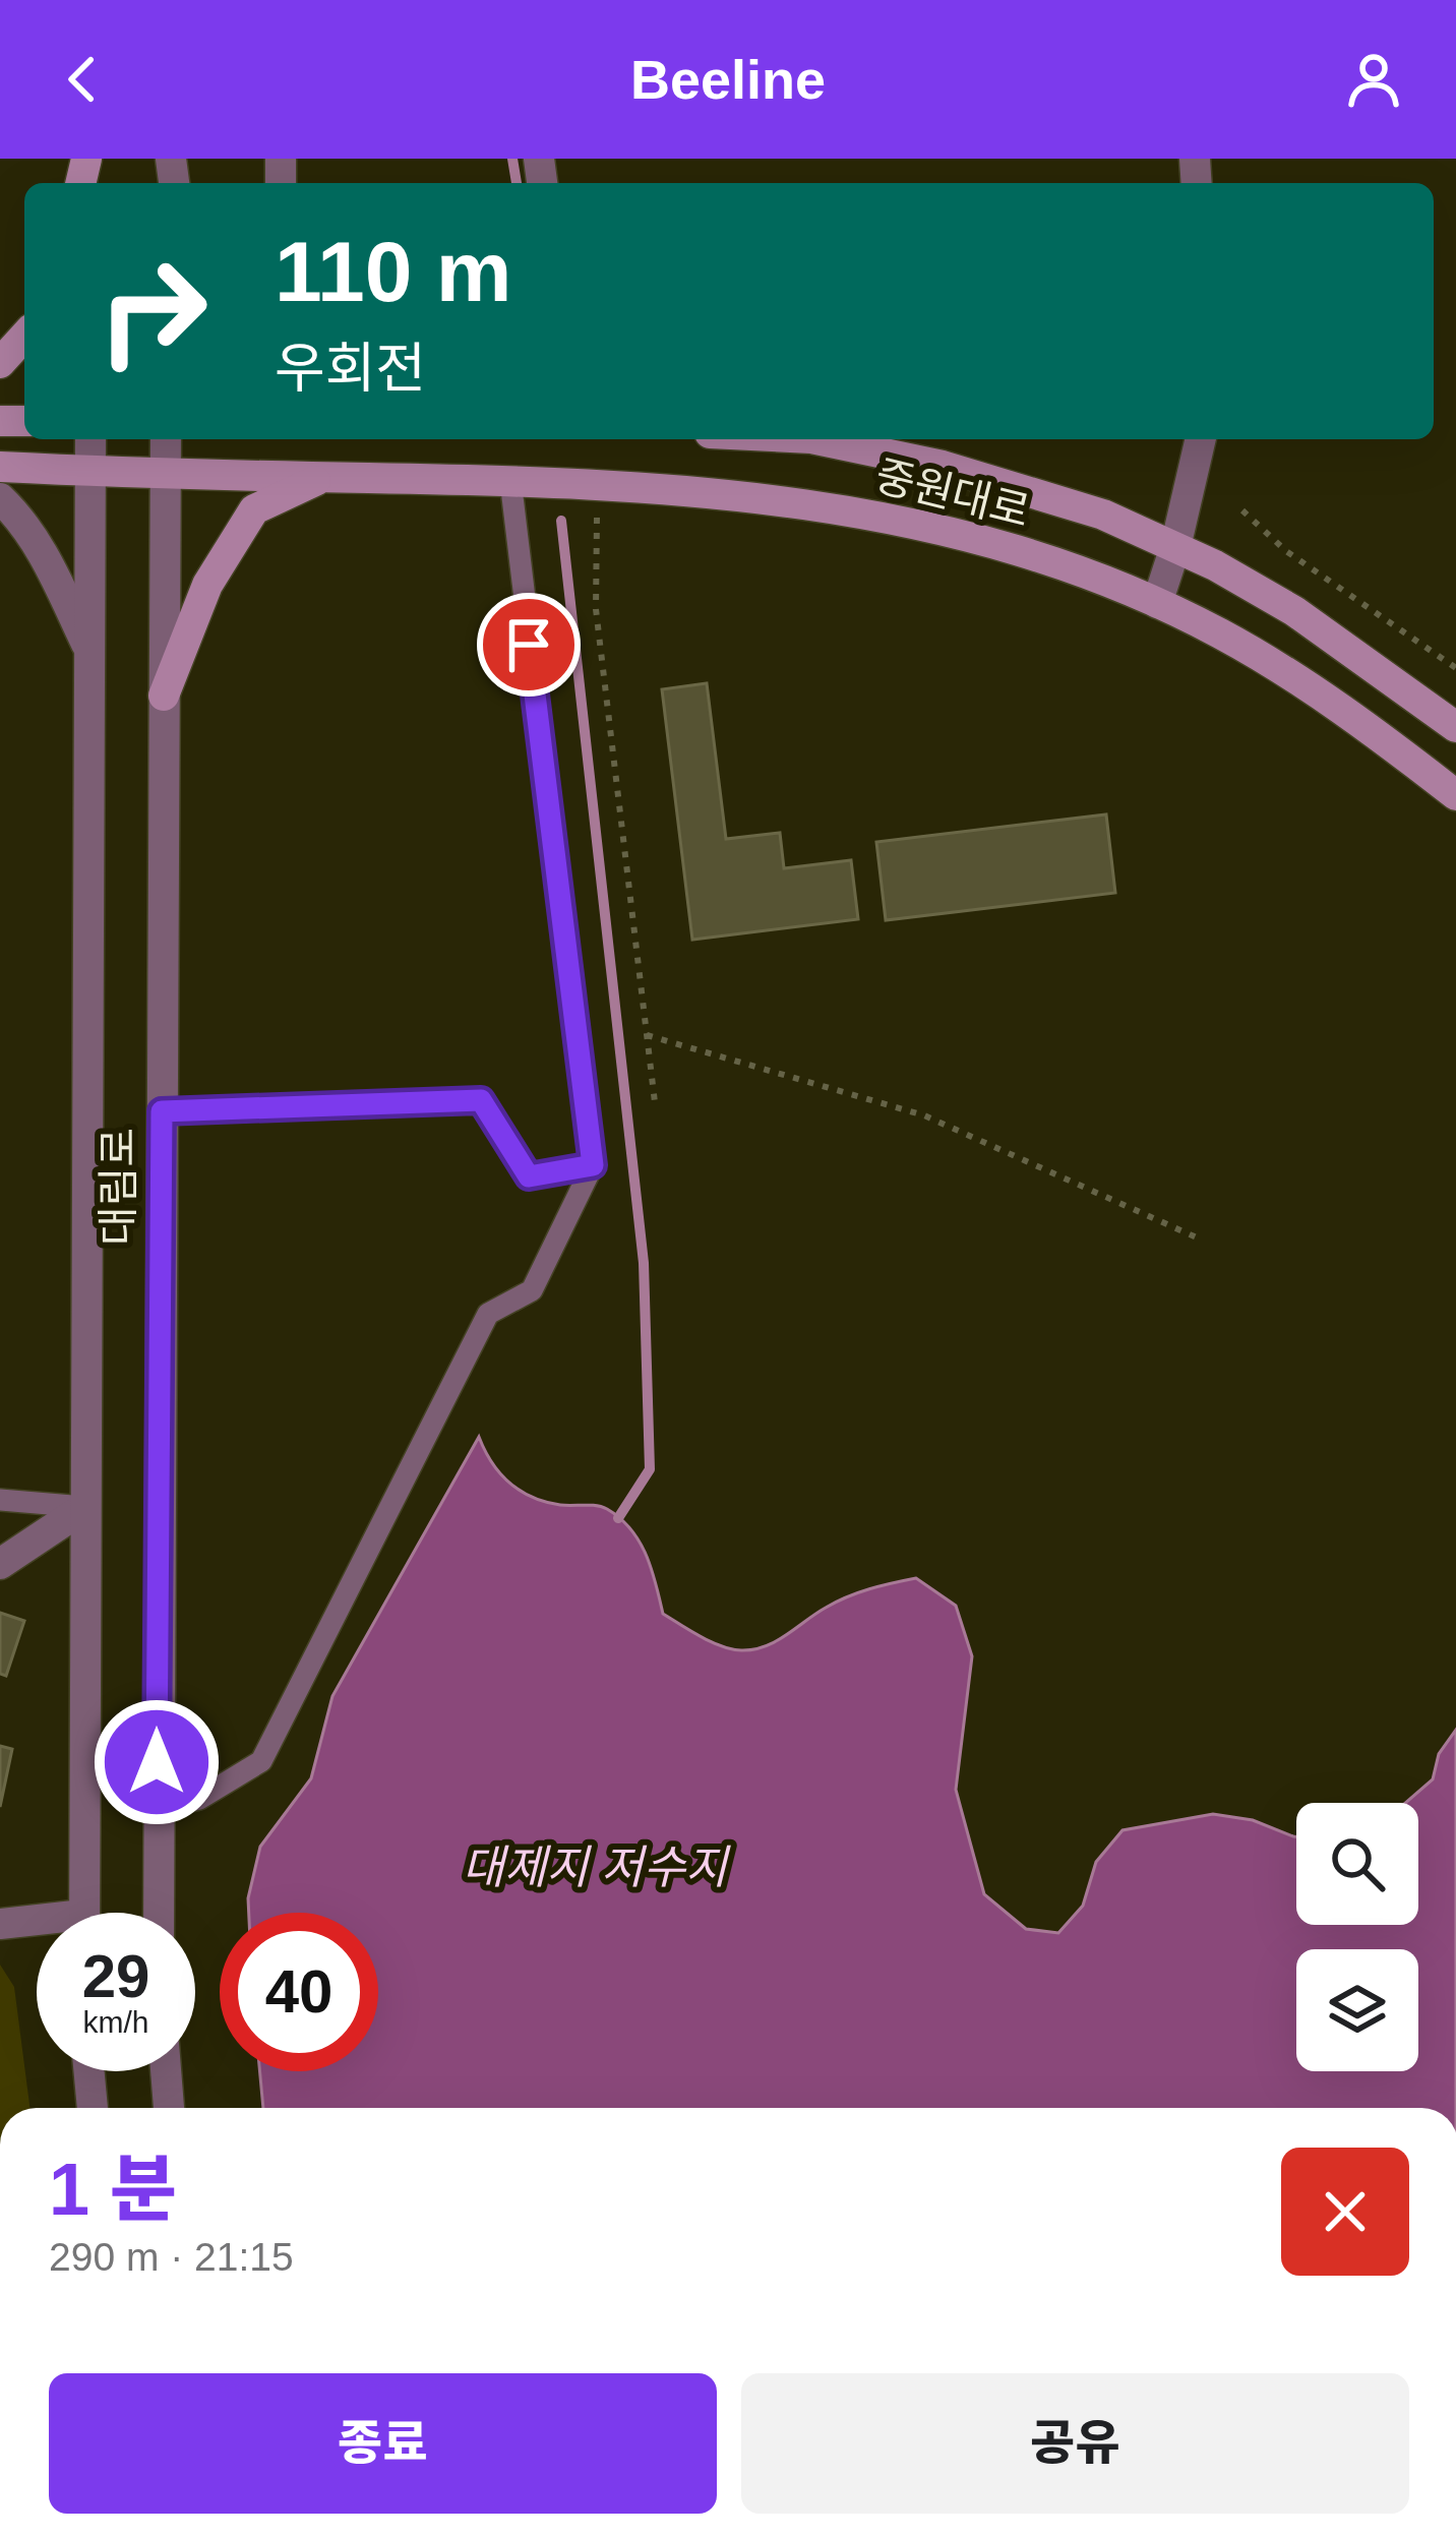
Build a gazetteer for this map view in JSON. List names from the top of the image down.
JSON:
{
  "streets": {
    "main road": ["중원대로"],
    "street": ["대림로"]
  },
  "crossings": [
    ["중원대로", "대림로"]
  ],
  "water": ["대제지 저수지"],
  "page": {
    "header": "Beeline",
    "turn": ["110 m", "우회전"],
    "speed": "29 km/h",
    "limit": "40",
    "heading": ["1 분", "290 m · 21:15"],
    "buttons": ["종료", "공유"]
  }
}
